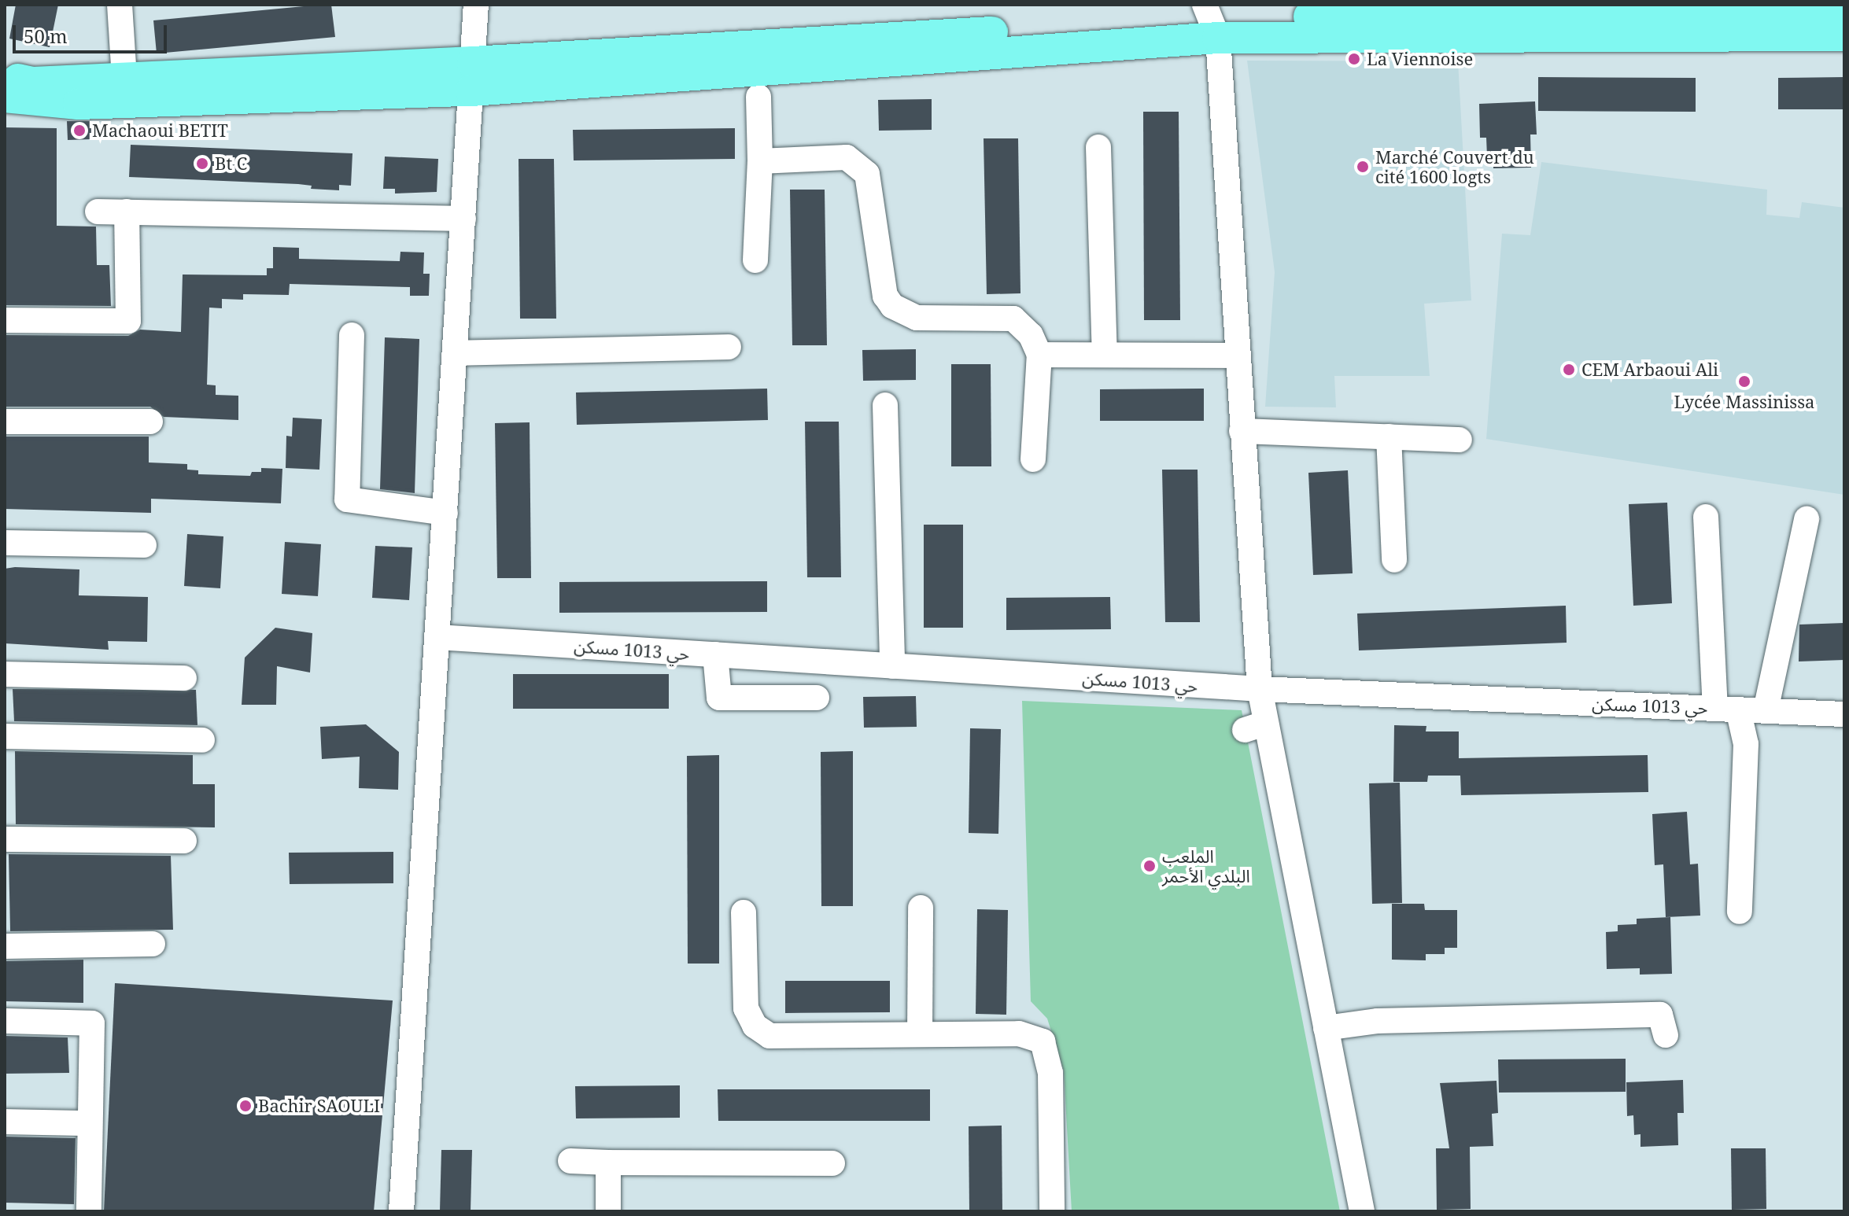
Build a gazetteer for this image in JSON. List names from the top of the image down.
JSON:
{
  "streets": {
    "street": ["حي 1013 مسكن"]
  },
  "places": [
    "La Viennoise",
    "Machaoui BETIT",
    "Bt C",
    "Marché Couvert du cité 1600 logts",
    "CEM Arbaoui Ali",
    "Lycée Massinissa",
    "الملعب البلدي الأحمر",
    "Bachir SAOULI"
  ],
  "scale_bar": "50 m"
}
